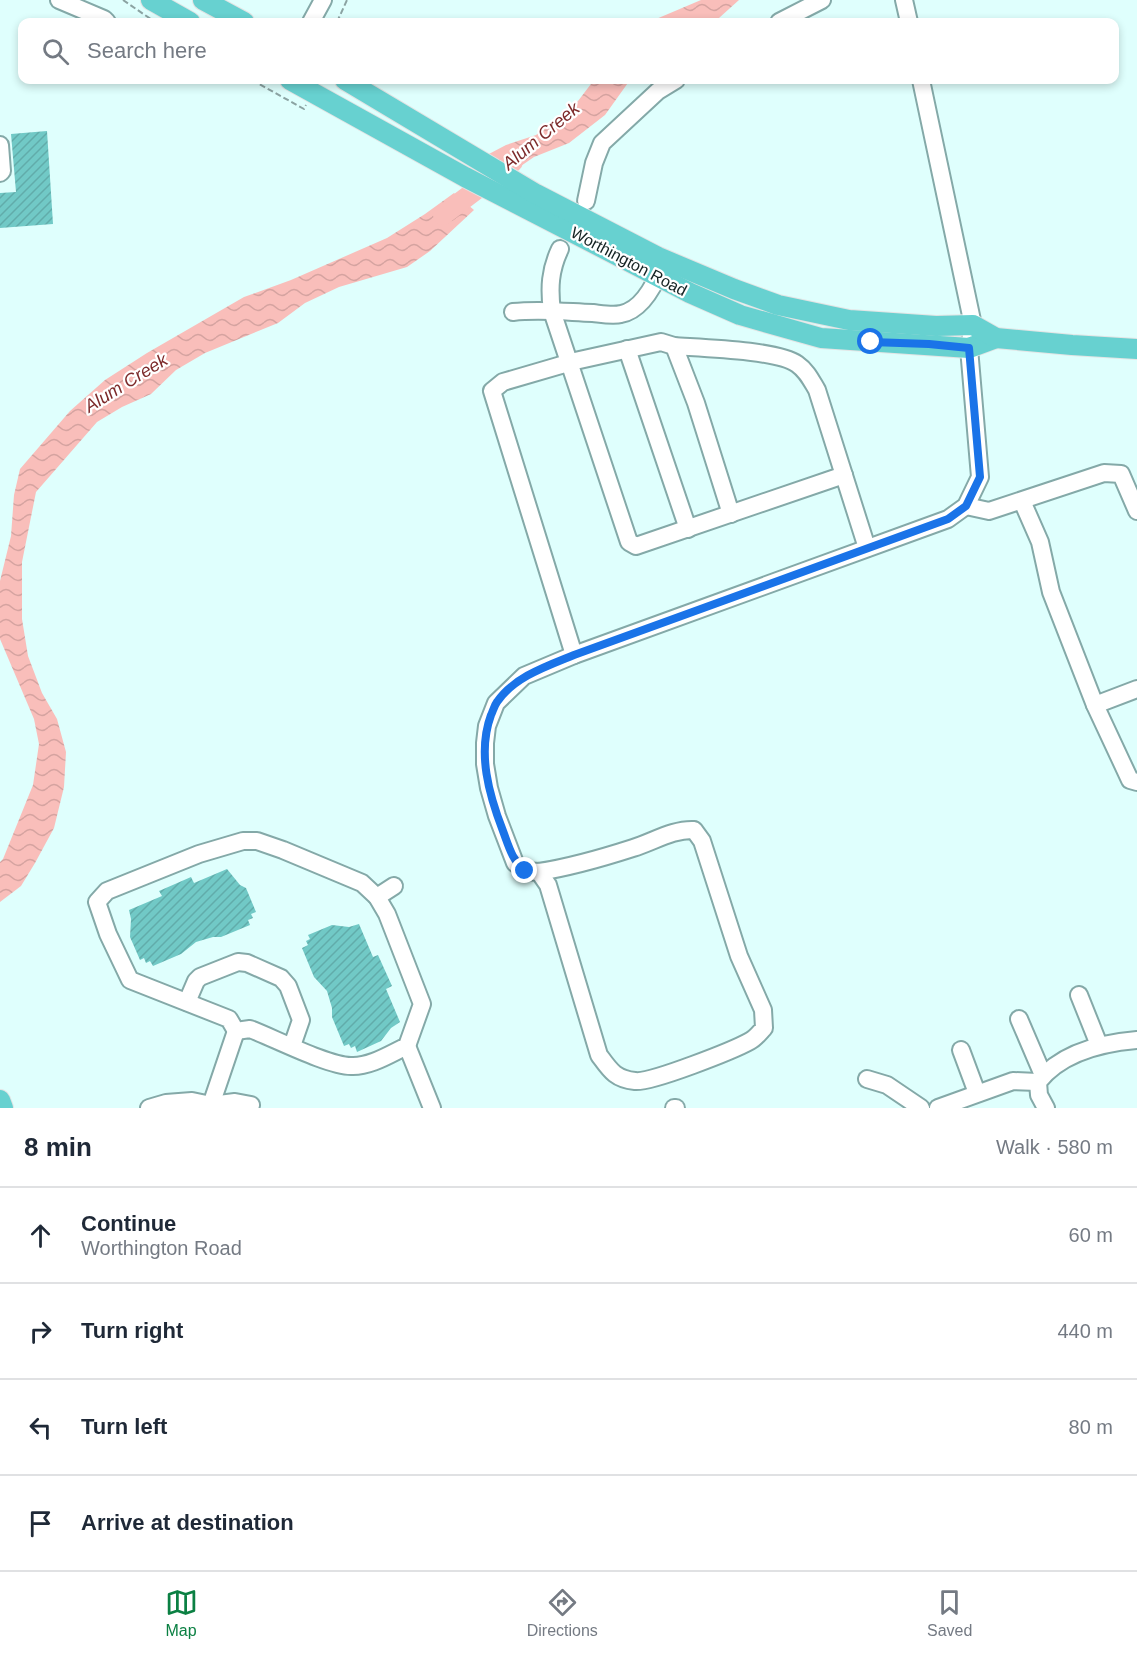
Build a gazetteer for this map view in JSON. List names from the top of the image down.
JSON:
{
  "streets": {
    "main road": ["Worthington Road"]
  },
  "water": ["Alum Creek"],
  "page": {
    "search": "Search here",
    "heading": ["8 min", "Walk · 580 m"],
    "list": [
      ["Continue", "Worthington Road", "60 m"],
      ["Turn right", "440 m"],
      ["Turn left", "80 m"],
      "Arrive at destination"
    ],
    "nav": ["Map", "Directions", "Saved"]
  }
}
